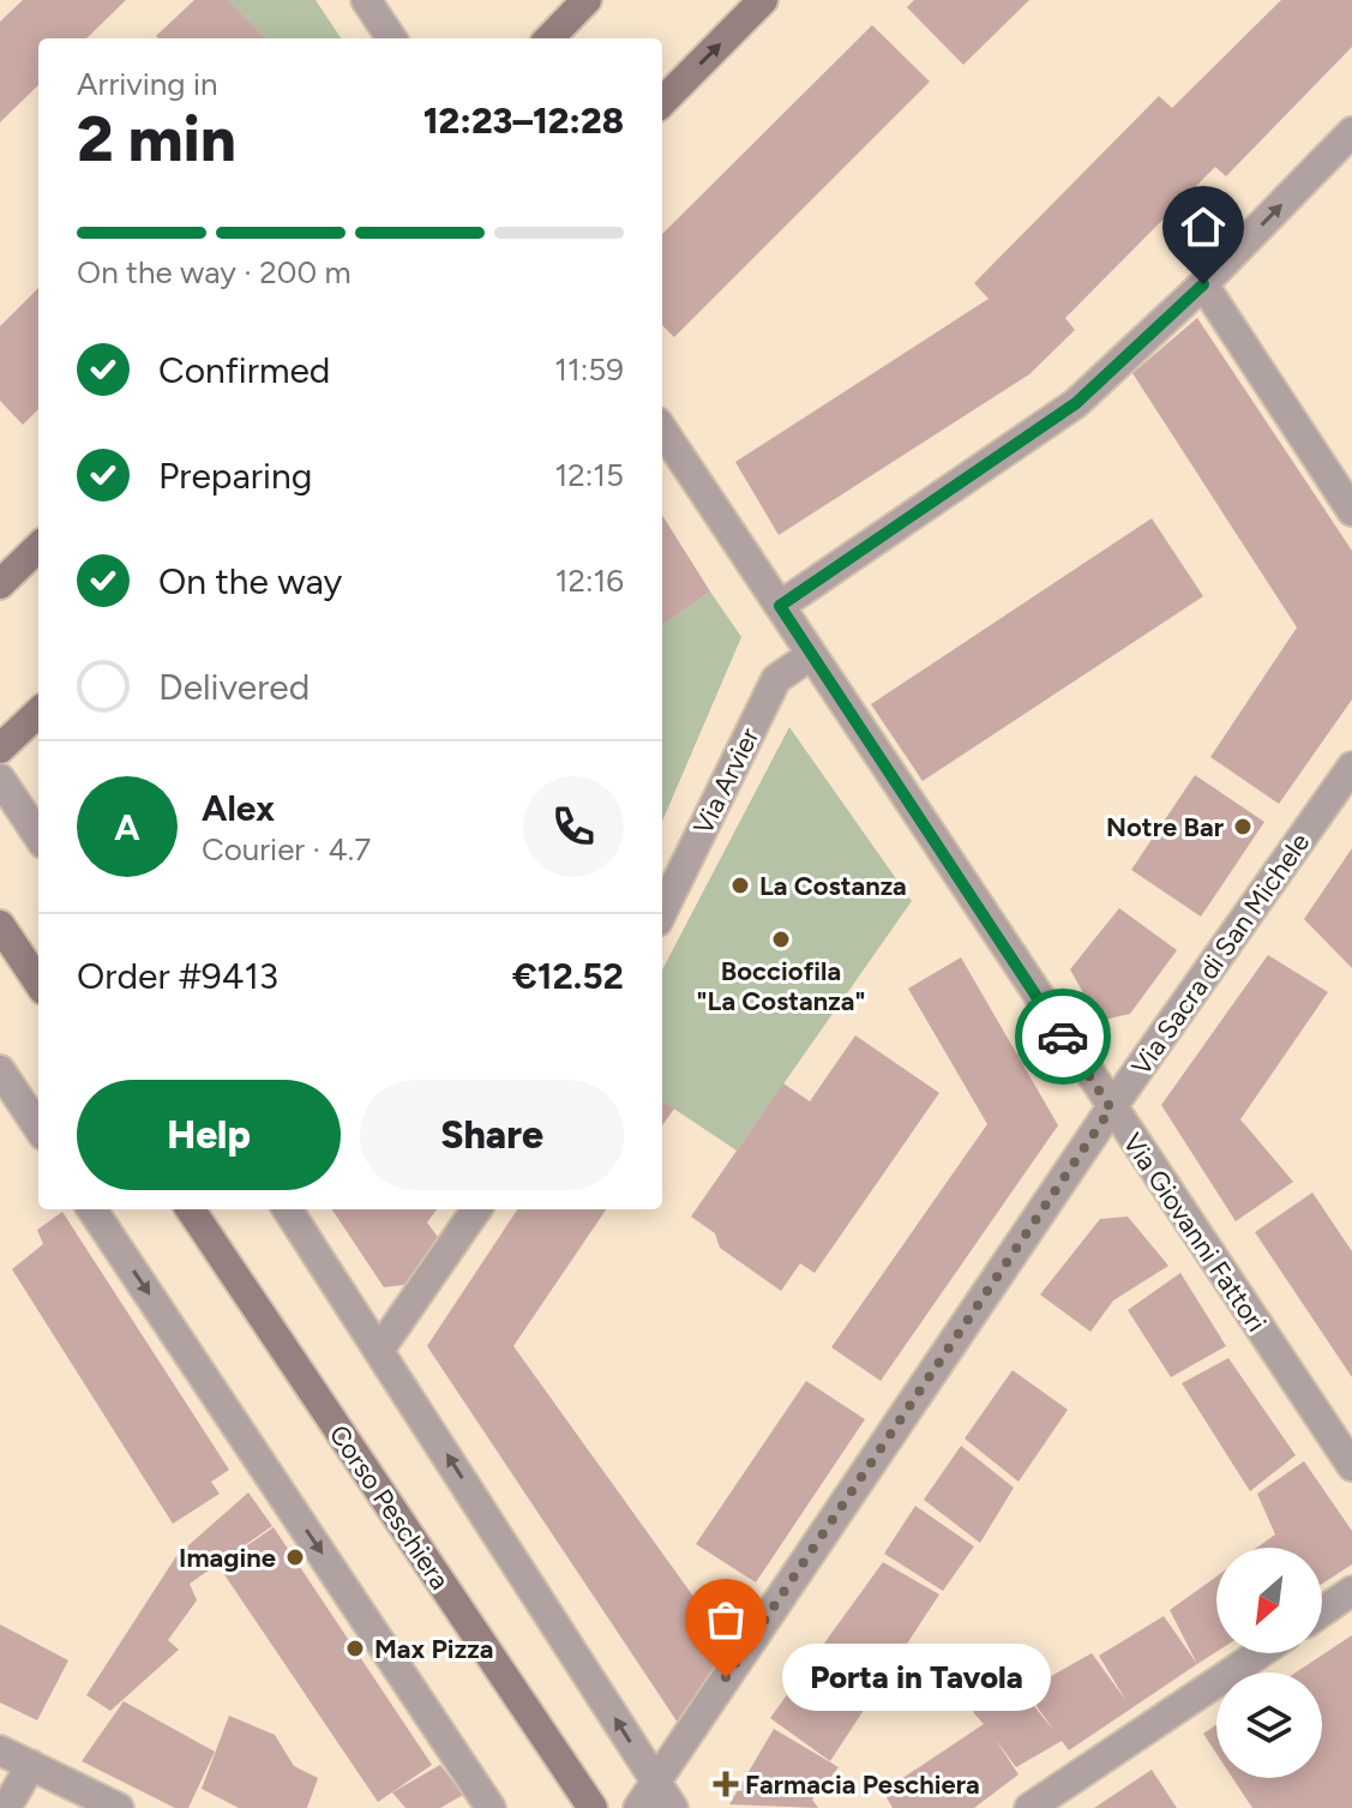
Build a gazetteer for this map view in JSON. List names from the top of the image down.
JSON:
{
  "streets": {
    "main road": ["Corso Peschiera"],
    "street": ["Via Arvier", "Via Sacra di San Michele", "Via Giovanni Fattori"]
  },
  "crossings": [
    ["Via Arvier", "Via Giovanni Fattori"],
    ["Via Sacra di San Michele", "Via Giovanni Fattori"]
  ],
  "places": {
    "other": [
      "Notre Bar",
      "La Costanza",
      "Bocciofila \"La Costanza\"",
      "Imagine",
      "Max Pizza",
      "Porta in Tavola"
    ],
    "health": ["Farmacia Peschiera"]
  },
  "north": "bottom left",
  "page": {
    "heading": ["2 min", "Arriving in", "12:23–12:28"],
    "panel": [
      "Alex",
      "Courier · 4.7",
      "Order #9413",
      "€12.52"
    ],
    "bar": "On the way · 200 m",
    "list": [
      ["Confirmed", "11:59"],
      ["Preparing", "12:15"],
      ["On the way", "12:16"],
      "Delivered"
    ],
    "round": "A",
    "buttons": ["Help", "Share"],
    "bubble": "Porta in Tavola"
  }
}
